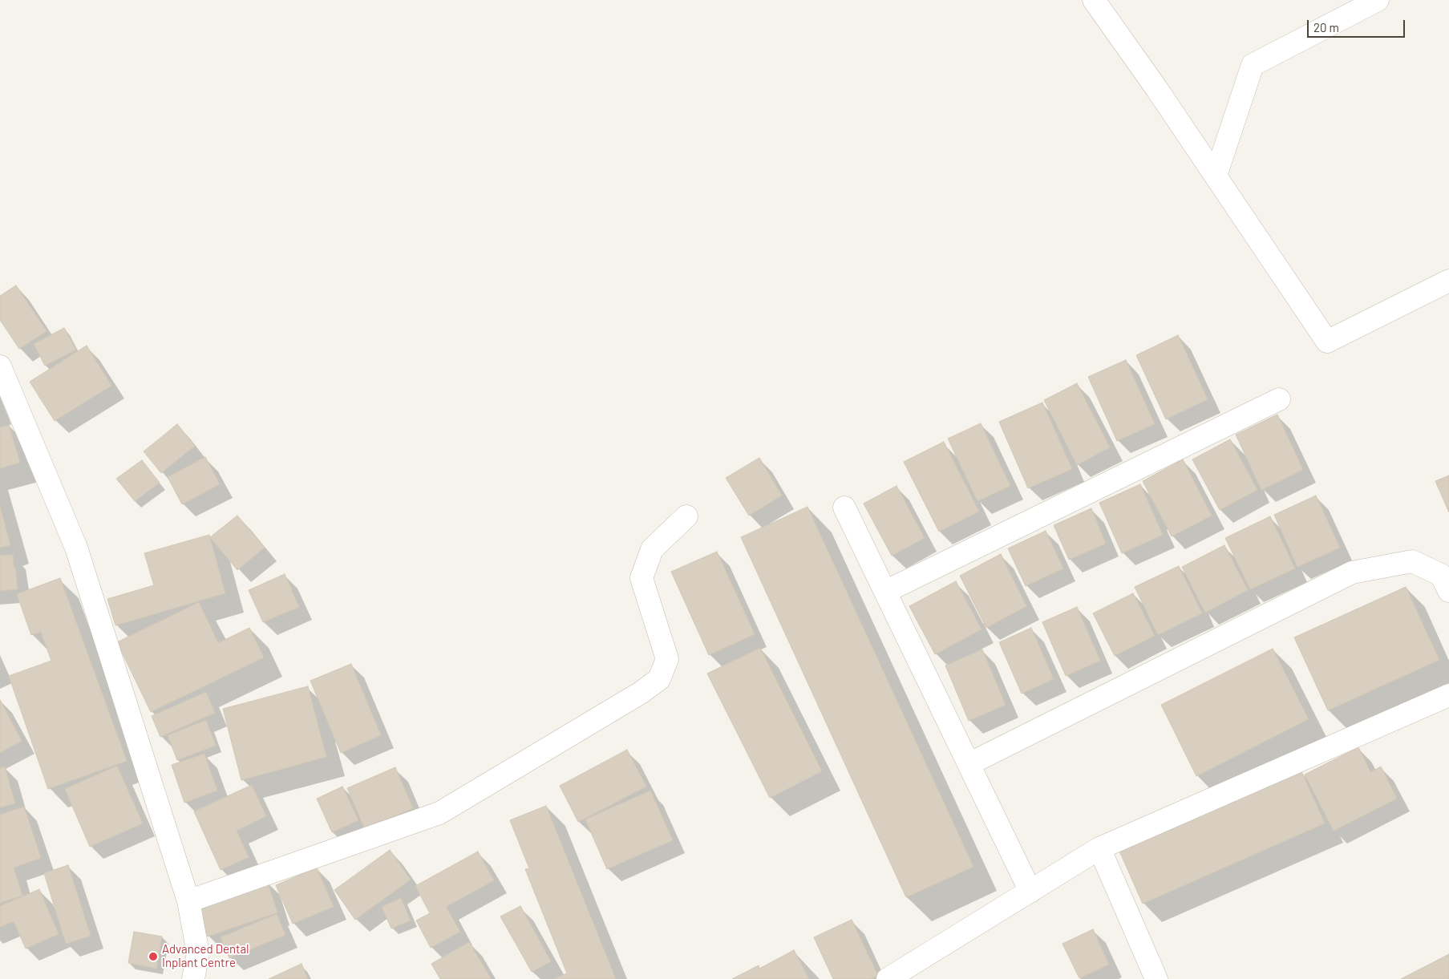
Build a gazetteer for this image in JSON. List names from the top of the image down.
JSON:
{
  "places": ["Advanced Dental Inplant Centre"],
  "scale_bar": "20 m"
}
